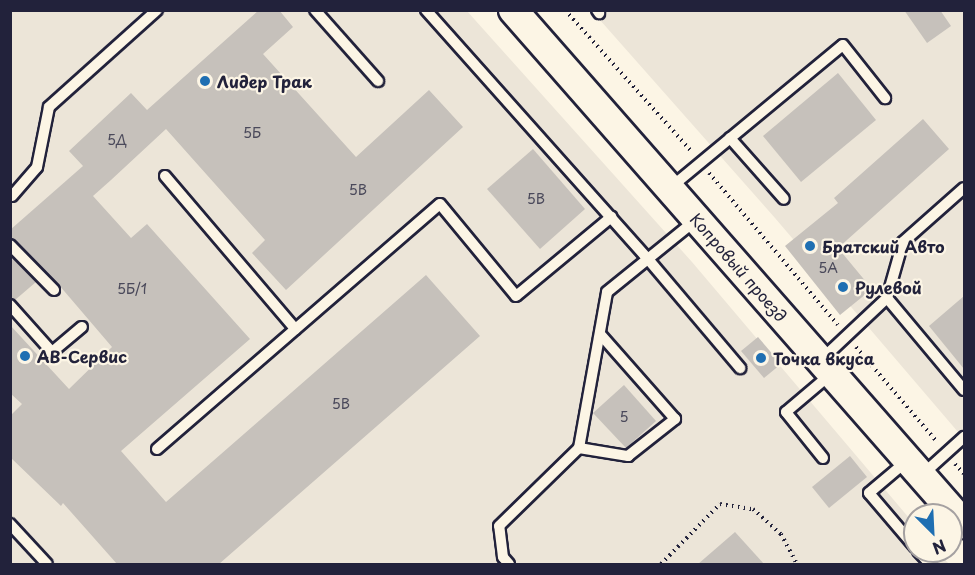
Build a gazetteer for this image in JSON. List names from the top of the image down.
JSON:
{
  "streets": {
    "main road": ["Копровый проезд"]
  },
  "places": [
    "Лидер Трак",
    "Братский Авто",
    "Рулевой",
    "АВ-Сервис",
    "Точка вкуса"
  ],
  "house_numbers": [
    "5Б",
    "5Д",
    "5В",
    "5В",
    "5А",
    "5Б/1",
    "5В",
    "5"
  ],
  "north": "bottom right"
}
